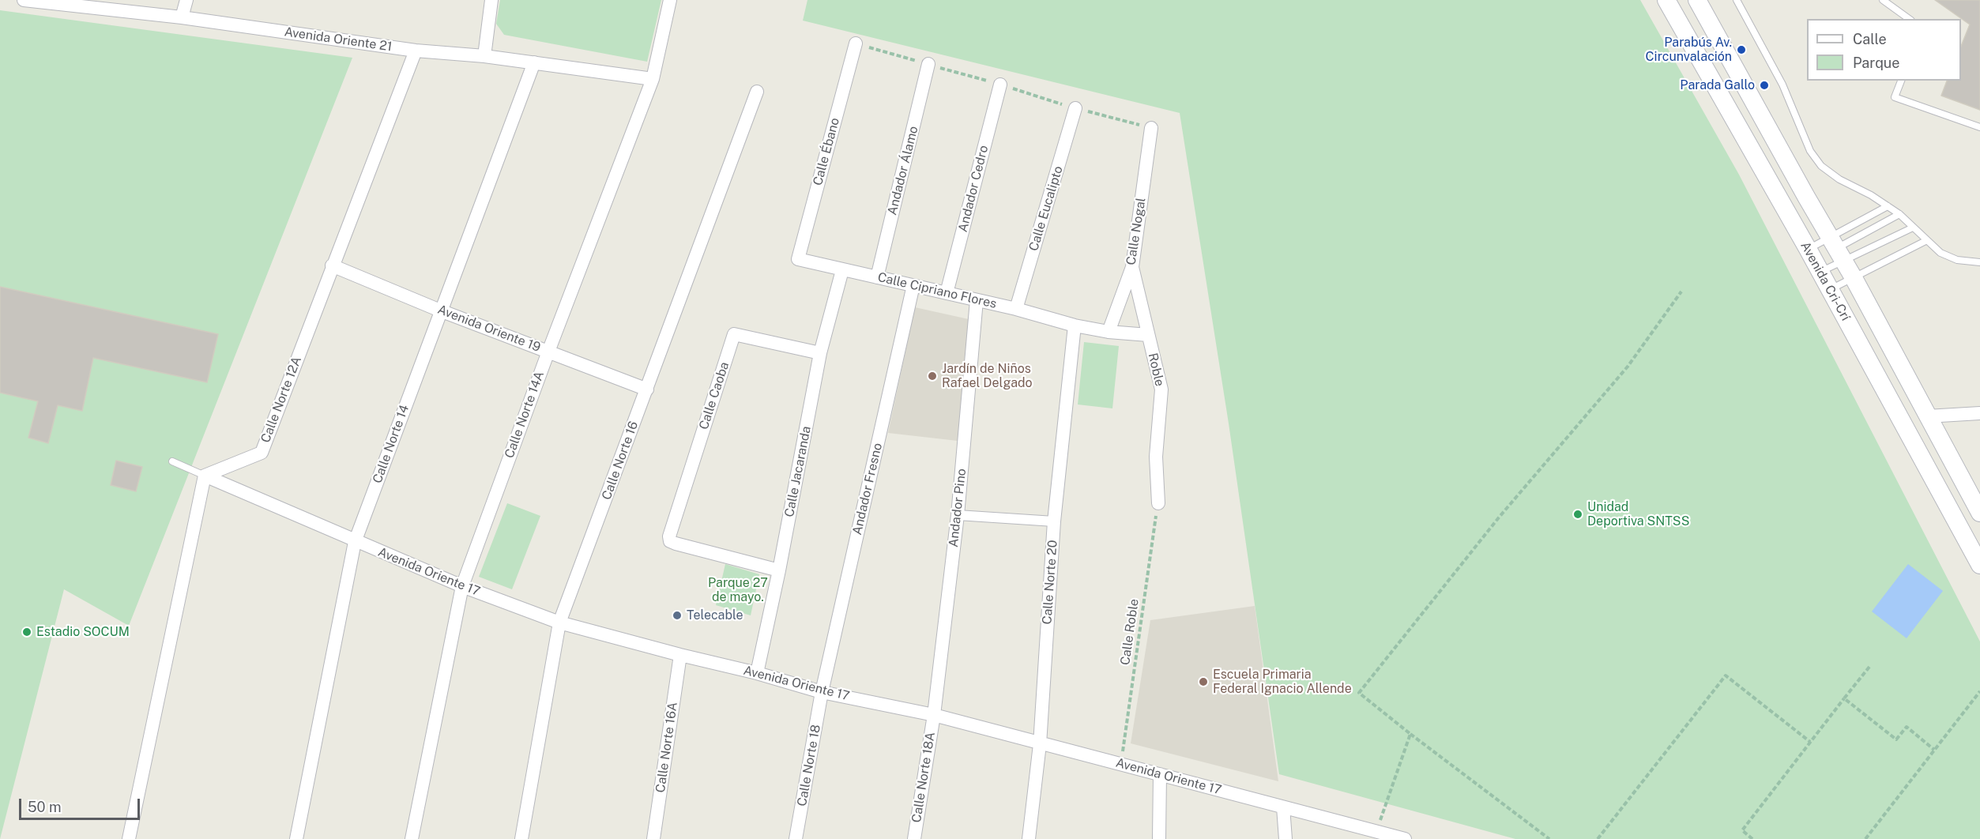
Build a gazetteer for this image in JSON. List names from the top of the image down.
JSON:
{
  "streets": {
    "main road": ["Avenida Cri-Crí"],
    "street": [
      "Avenida Oriente 21",
      "Calle Ébano",
      "Andador Álamo",
      "Andador Cedro",
      "Calle Eucalipto",
      "Calle Nogal",
      "Calle Cipriano Flores",
      "Avenida Oriente 19",
      "Roble",
      "Calle Caoba",
      "Calle Norte 12A",
      "Calle Norte 14A",
      "Calle Norte 14",
      "Calle Norte 16",
      "Calle Jacaranda",
      "Andador Fresno",
      "Andador Pino",
      "Avenida Oriente 17",
      "Calle Norte 20",
      "Calle Norte 16A",
      "Calle Norte 18",
      "Calle Norte 18A"
    ],
    "path": ["Calle Roble"]
  },
  "crossings": [
    ["Avenida Oriente 21", "Calle Norte 12A"],
    ["Avenida Oriente 21", "Calle Norte 14A"],
    ["Avenida Oriente 21", "Calle Norte 14"],
    ["Calle Ébano", "Calle Cipriano Flores"],
    ["Andador Álamo", "Calle Cipriano Flores"],
    ["Andador Cedro", "Calle Cipriano Flores"],
    ["Calle Eucalipto", "Calle Cipriano Flores"],
    ["Calle Nogal", "Calle Cipriano Flores"],
    ["Calle Nogal", "Roble"],
    ["Calle Cipriano Flores", "Roble"],
    ["Calle Cipriano Flores", "Calle Jacaranda"],
    ["Calle Cipriano Flores", "Andador Fresno"],
    ["Calle Cipriano Flores", "Andador Pino"],
    ["Calle Cipriano Flores", "Calle Norte 20"],
    ["Avenida Oriente 19", "Calle Norte 12A"],
    ["Avenida Oriente 19", "Calle Norte 14A"],
    ["Avenida Oriente 19", "Calle Norte 14"],
    ["Avenida Oriente 19", "Calle Norte 16"],
    ["Roble", "Calle Roble"],
    ["Calle Caoba", "Calle Jacaranda"],
    ["Calle Norte 12A", "Avenida Oriente 17"],
    ["Calle Norte 14A", "Avenida Oriente 17"],
    ["Calle Norte 14", "Avenida Oriente 17"],
    ["Calle Norte 16", "Avenida Oriente 17"],
    ["Calle Jacaranda", "Avenida Oriente 17"],
    ["Andador Fresno", "Avenida Oriente 17"],
    ["Andador Fresno", "Calle Norte 18"],
    ["Andador Pino", "Avenida Oriente 17"],
    ["Andador Pino", "Calle Norte 18A"],
    ["Avenida Oriente 17", "Calle Norte 20"],
    ["Avenida Oriente 17", "Calle Roble"],
    ["Avenida Oriente 17", "Calle Norte 16A"],
    ["Avenida Oriente 17", "Calle Norte 18"],
    ["Avenida Oriente 17", "Calle Norte 18A"]
  ],
  "parks": ["Parque 27 de mayo."],
  "places": [
    "Parabús Av. Circunvalación",
    "Parada Gallo",
    "Jardín de Niños Rafael Delgado",
    "Unidad Deportiva SNTSS",
    "Telecable",
    "Estadio SOCUM",
    "Escuela Primaria Federal Ignacio Allende"
  ],
  "legend": ["Calle", "Parque"],
  "scale_bar": "50 m"
}
